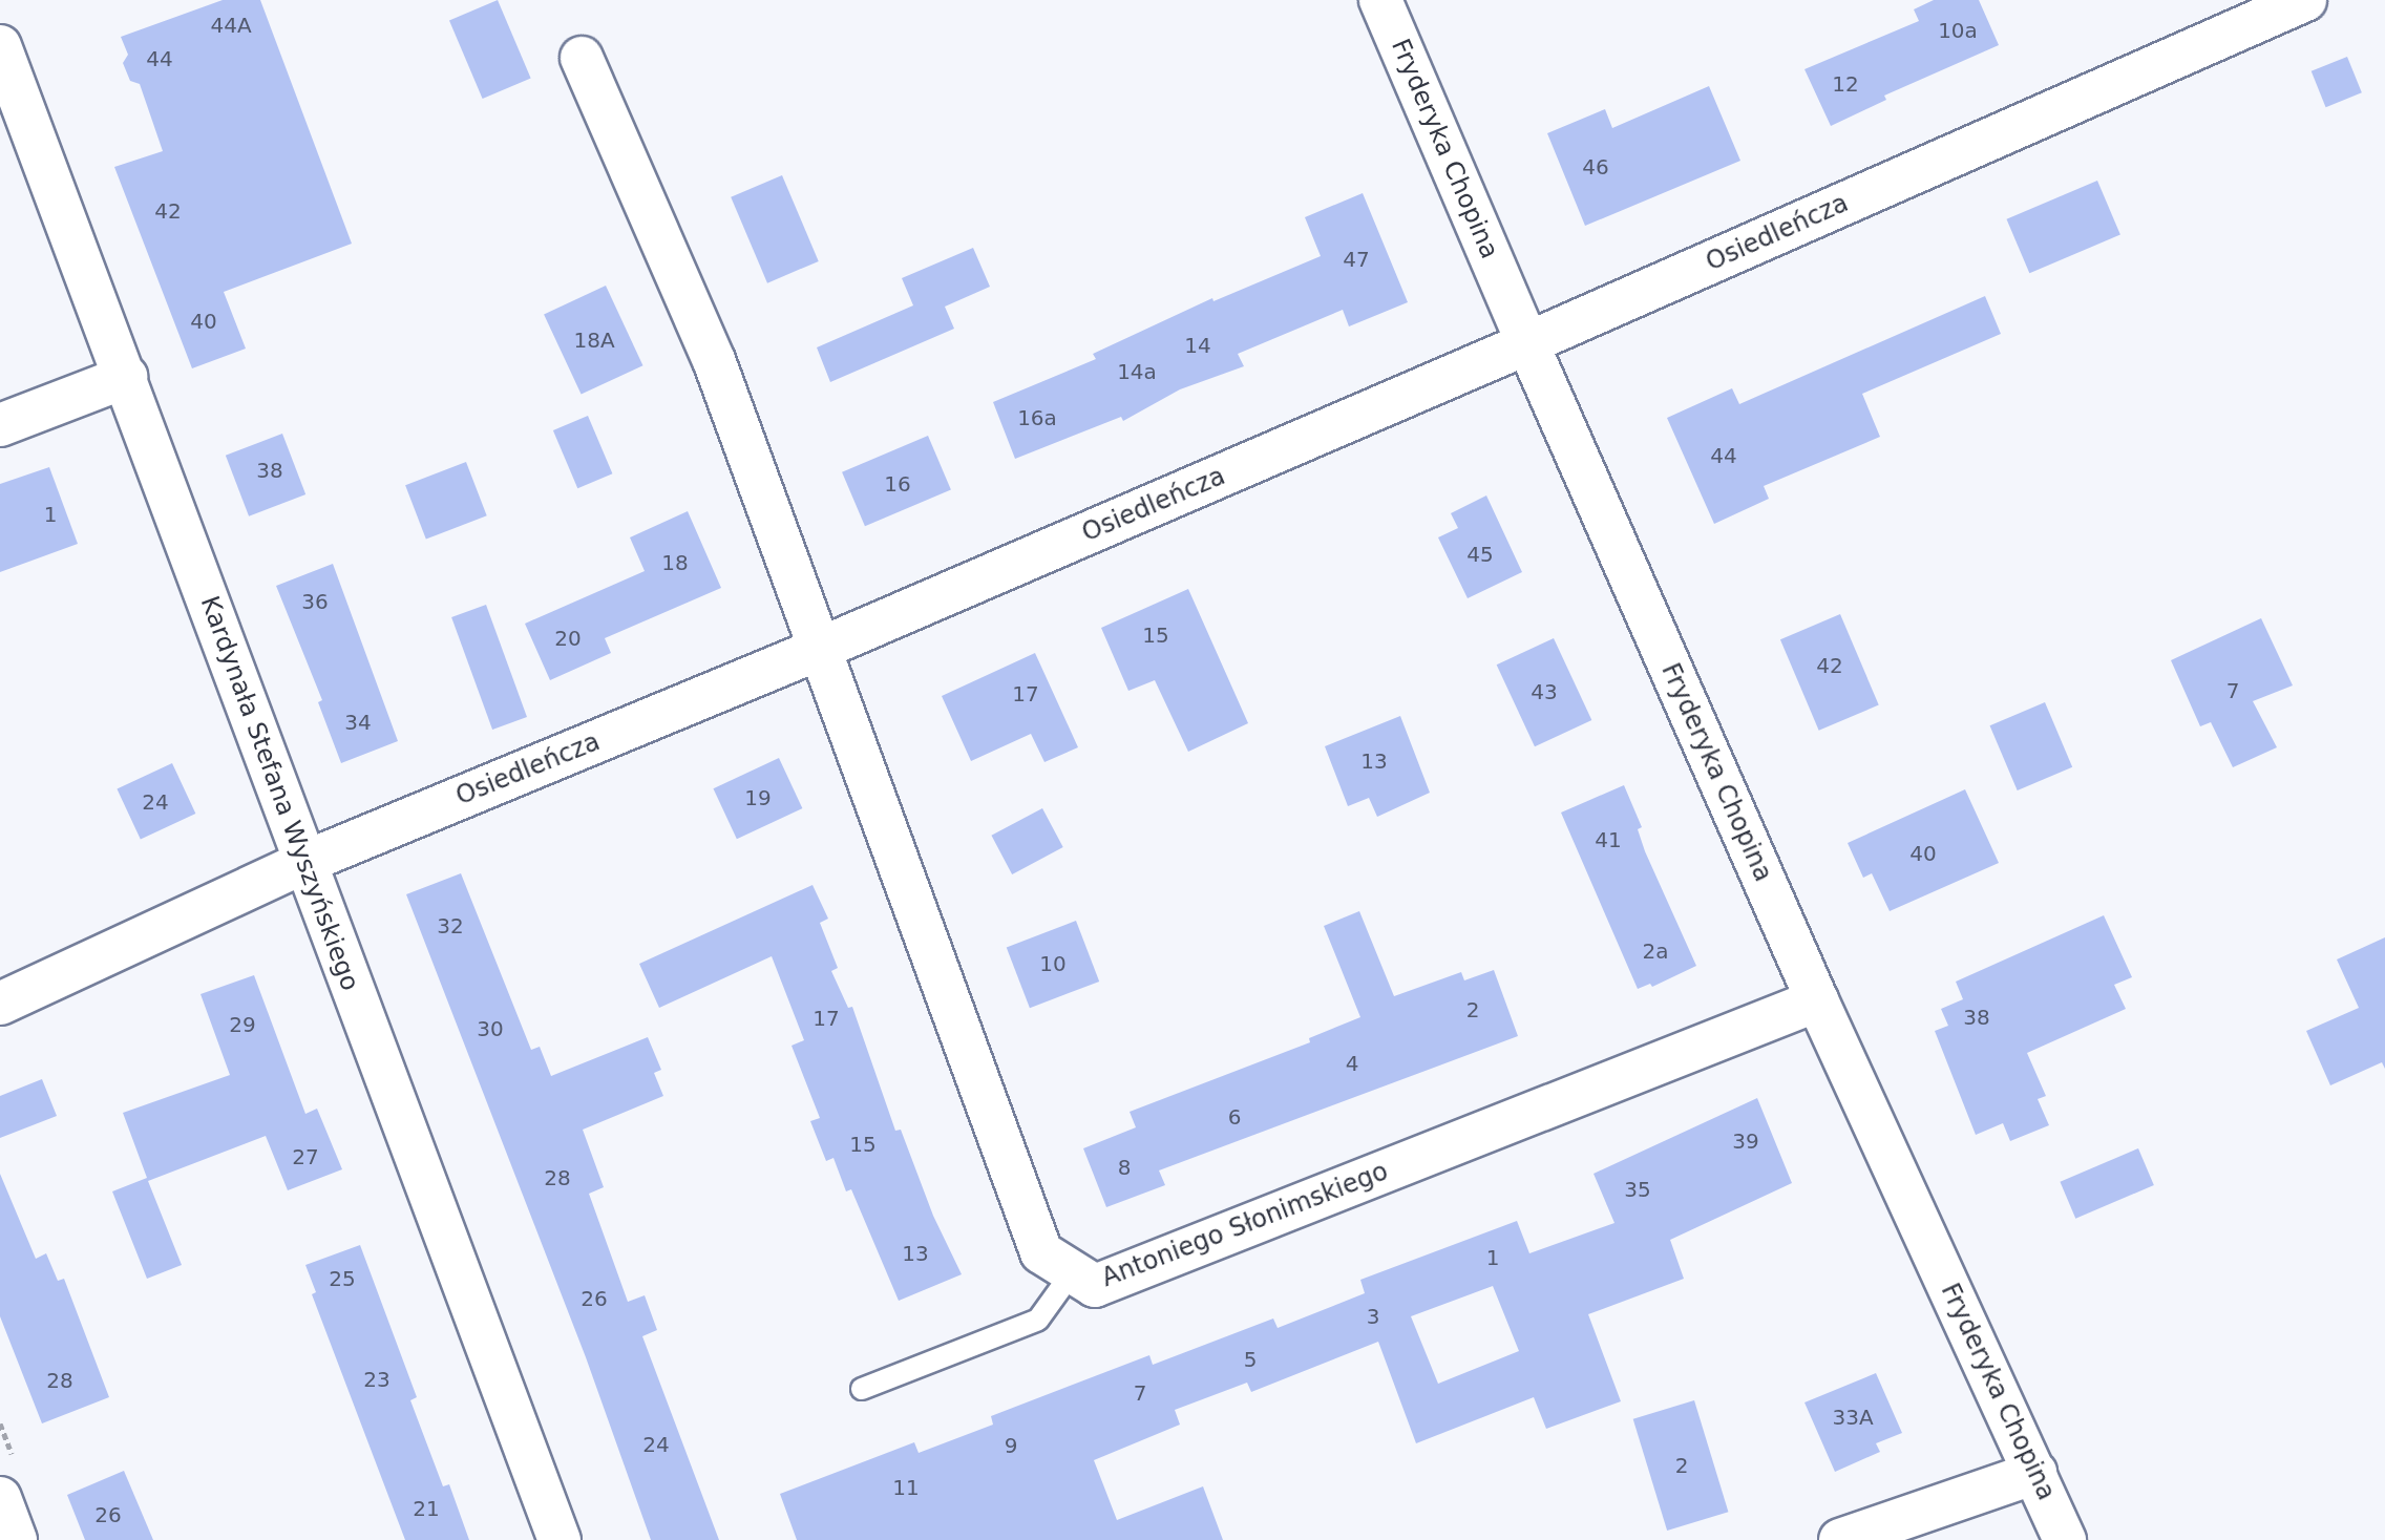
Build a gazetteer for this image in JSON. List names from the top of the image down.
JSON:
{
  "streets": {
    "street": [
      "Fryderyka Chopina",
      "Osiedleńcza",
      "Kardynała Stefana Wyszyńskiego",
      "Antoniego Słonimskiego"
    ]
  },
  "crossings": [
    ["Fryderyka Chopina", "Osiedleńcza"],
    ["Fryderyka Chopina", "Antoniego Słonimskiego"],
    ["Osiedleńcza", "Kardynała Stefana Wyszyńskiego"],
    ["Osiedleńcza", "Antoniego Słonimskiego"]
  ],
  "house_numbers": [
    "44A",
    "10a",
    "44",
    "12",
    "46",
    "42",
    "47",
    "40",
    "18A",
    "14",
    "14a",
    "16a",
    "44",
    "38",
    "16",
    "1",
    "45",
    "18",
    "36",
    "15",
    "20",
    "42",
    "7",
    "43",
    "17",
    "34",
    "13",
    "19",
    "24",
    "41",
    "40",
    "32",
    "2a",
    "10",
    "2",
    "38",
    "17",
    "29",
    "30",
    "4",
    "6",
    "39",
    "15",
    "27",
    "8",
    "28",
    "35",
    "13",
    "1",
    "25",
    "26",
    "3",
    "5",
    "23",
    "28",
    "7",
    "33A",
    "24",
    "9",
    "2",
    "11",
    "21",
    "26"
  ]
}
